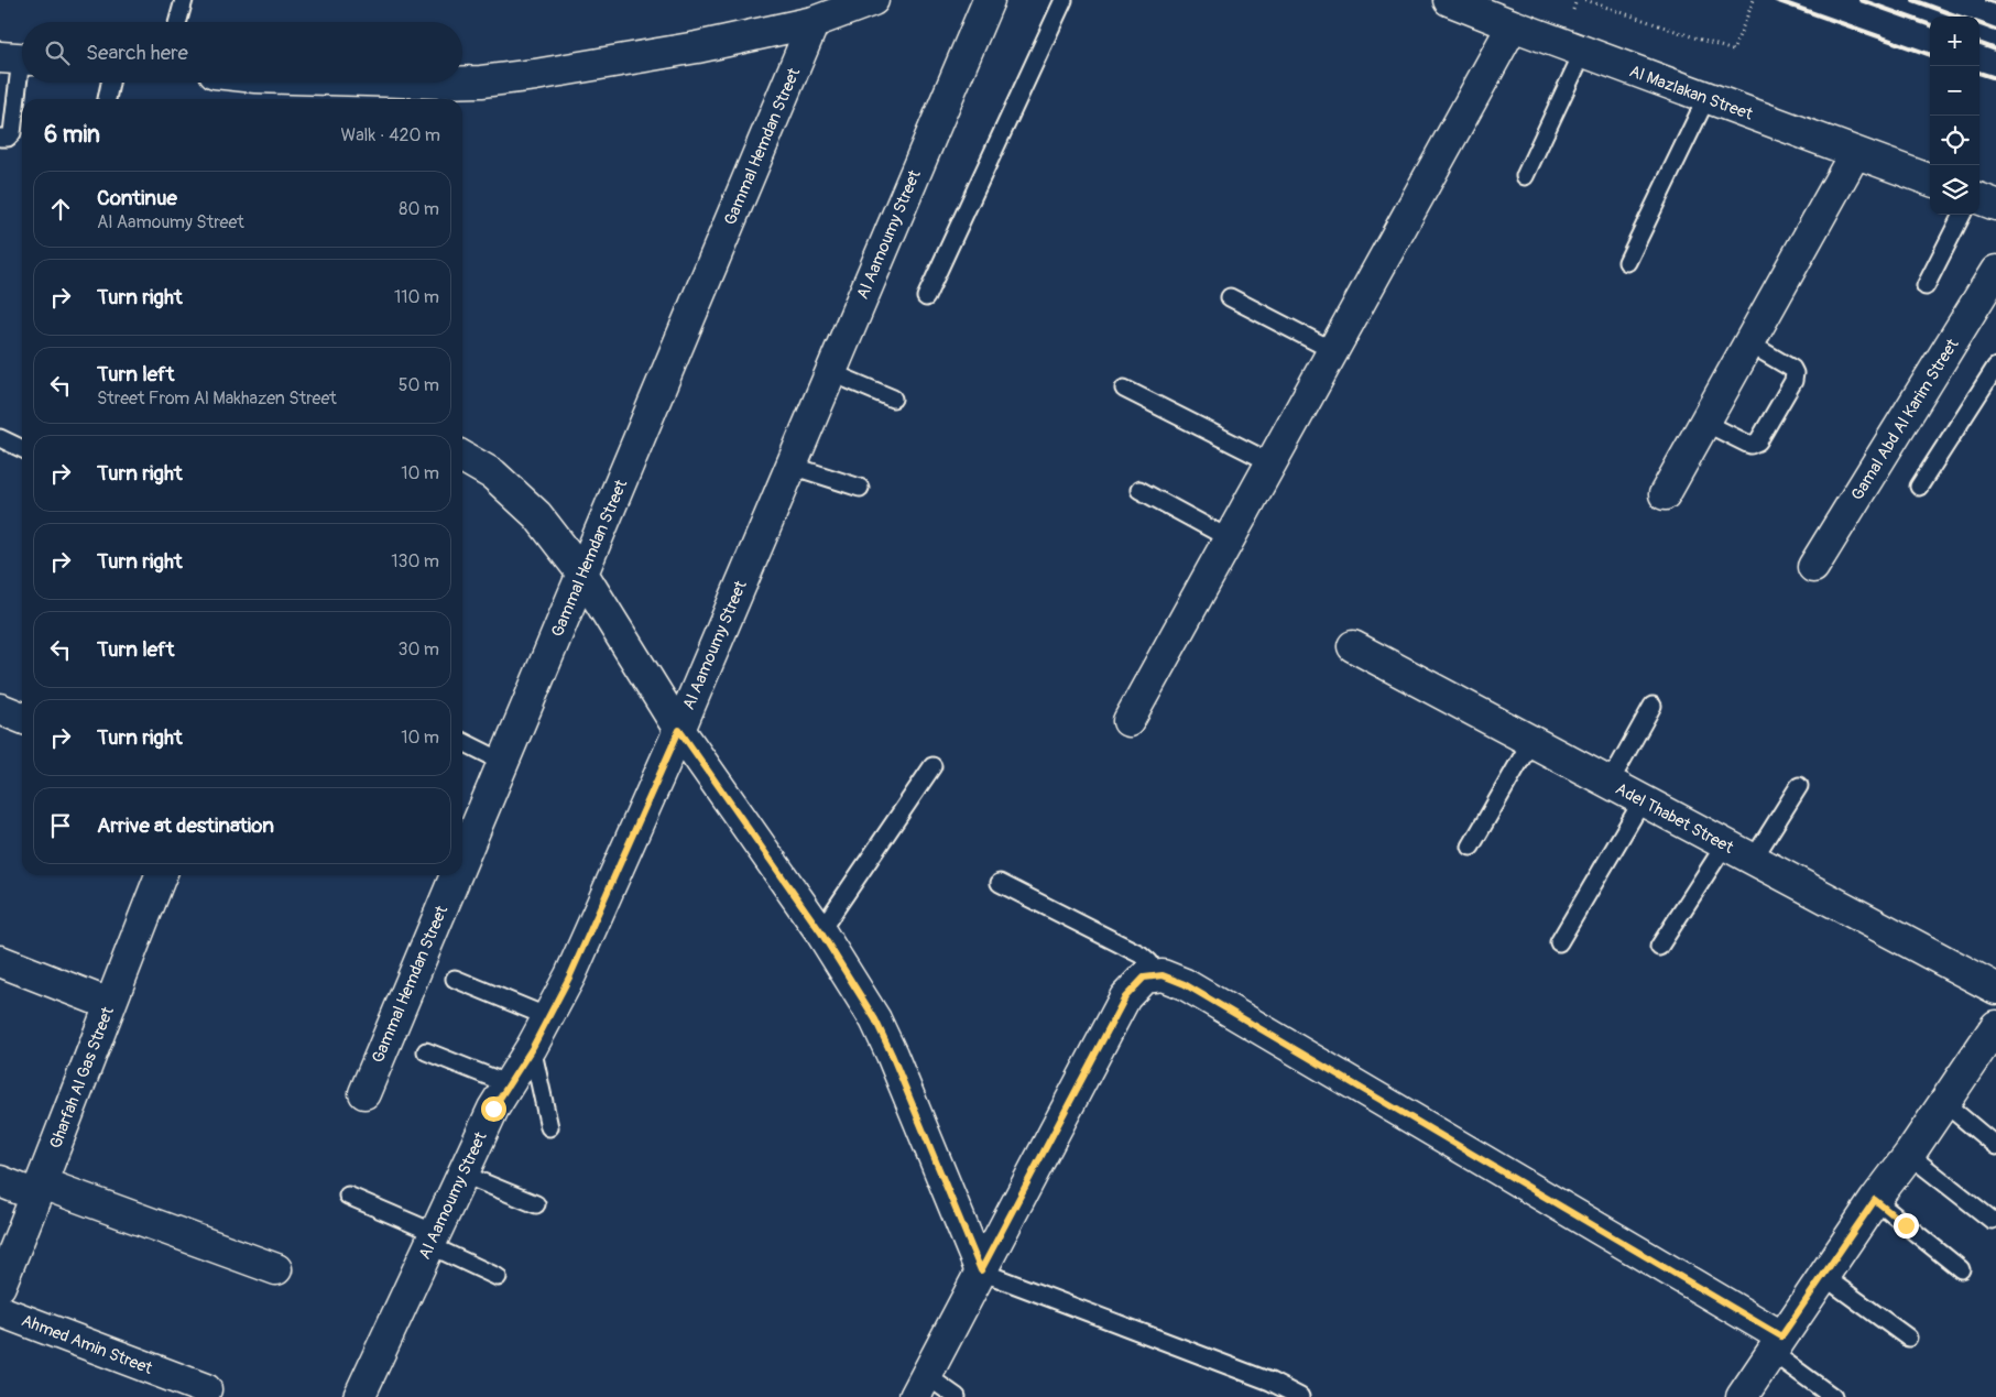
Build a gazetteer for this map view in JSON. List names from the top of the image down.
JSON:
{
  "streets": {
    "street": [
      "Al Mazlakan Street",
      "Gammal Hemdan Street",
      "Al Aamoumy Street",
      "Gamal Abd Al Karim Street",
      "Adel Thabet Street",
      "Gharfah Al Gas Street",
      "Ahmed Amin Street"
    ]
  },
  "page": {
    "map_buttons": ["+", "−"],
    "search": "Search here",
    "heading": ["6 min", "Walk · 420 m"],
    "list": [
      ["Continue", "Al Aamoumy Street", "80 m"],
      ["Turn right", "110 m"],
      ["Turn left", "Street From Al Makhazen Street", "50 m"],
      ["Turn right", "10 m"],
      ["Turn right", "130 m"],
      ["Turn left", "30 m"],
      ["Turn right", "10 m"],
      "Arrive at destination"
    ]
  }
}
